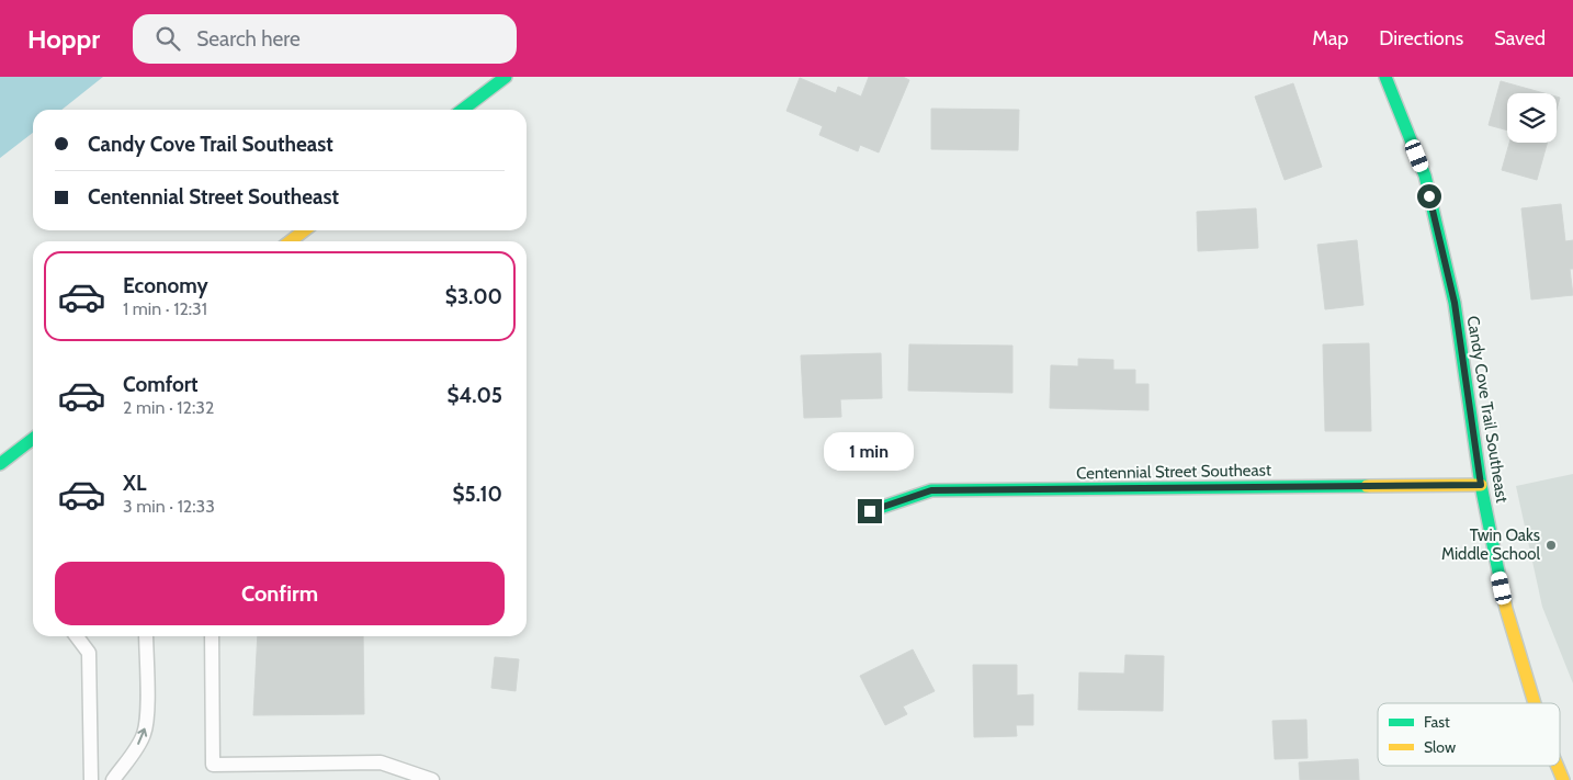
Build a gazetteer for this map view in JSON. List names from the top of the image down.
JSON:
{
  "streets": {
    "street": ["Candy Cove Trail Southeast", "Centennial Street Southeast"]
  },
  "crossings": [
    ["Candy Cove Trail Southeast", "Centennial Street Southeast"]
  ],
  "places": ["Twin Oaks Middle School"],
  "legend": ["Fast", "Slow"],
  "page": {
    "header": "Hoppr",
    "search": "Search here",
    "nav": ["Map", "Directions", "Saved"],
    "banner": ["Candy Cove Trail Southeast", "Centennial Street Southeast"],
    "list": [
      {
        "name": "Economy",
        "note": "1 min · 12:31",
        "value": "$3.00"
      },
      {
        "name": "Comfort",
        "note": "2 min · 12:32",
        "value": "$4.05"
      },
      {
        "name": "XL",
        "note": "3 min · 12:33",
        "value": "$5.10"
      }
    ],
    "bubble": "1 min",
    "buttons": "Confirm"
  }
}
